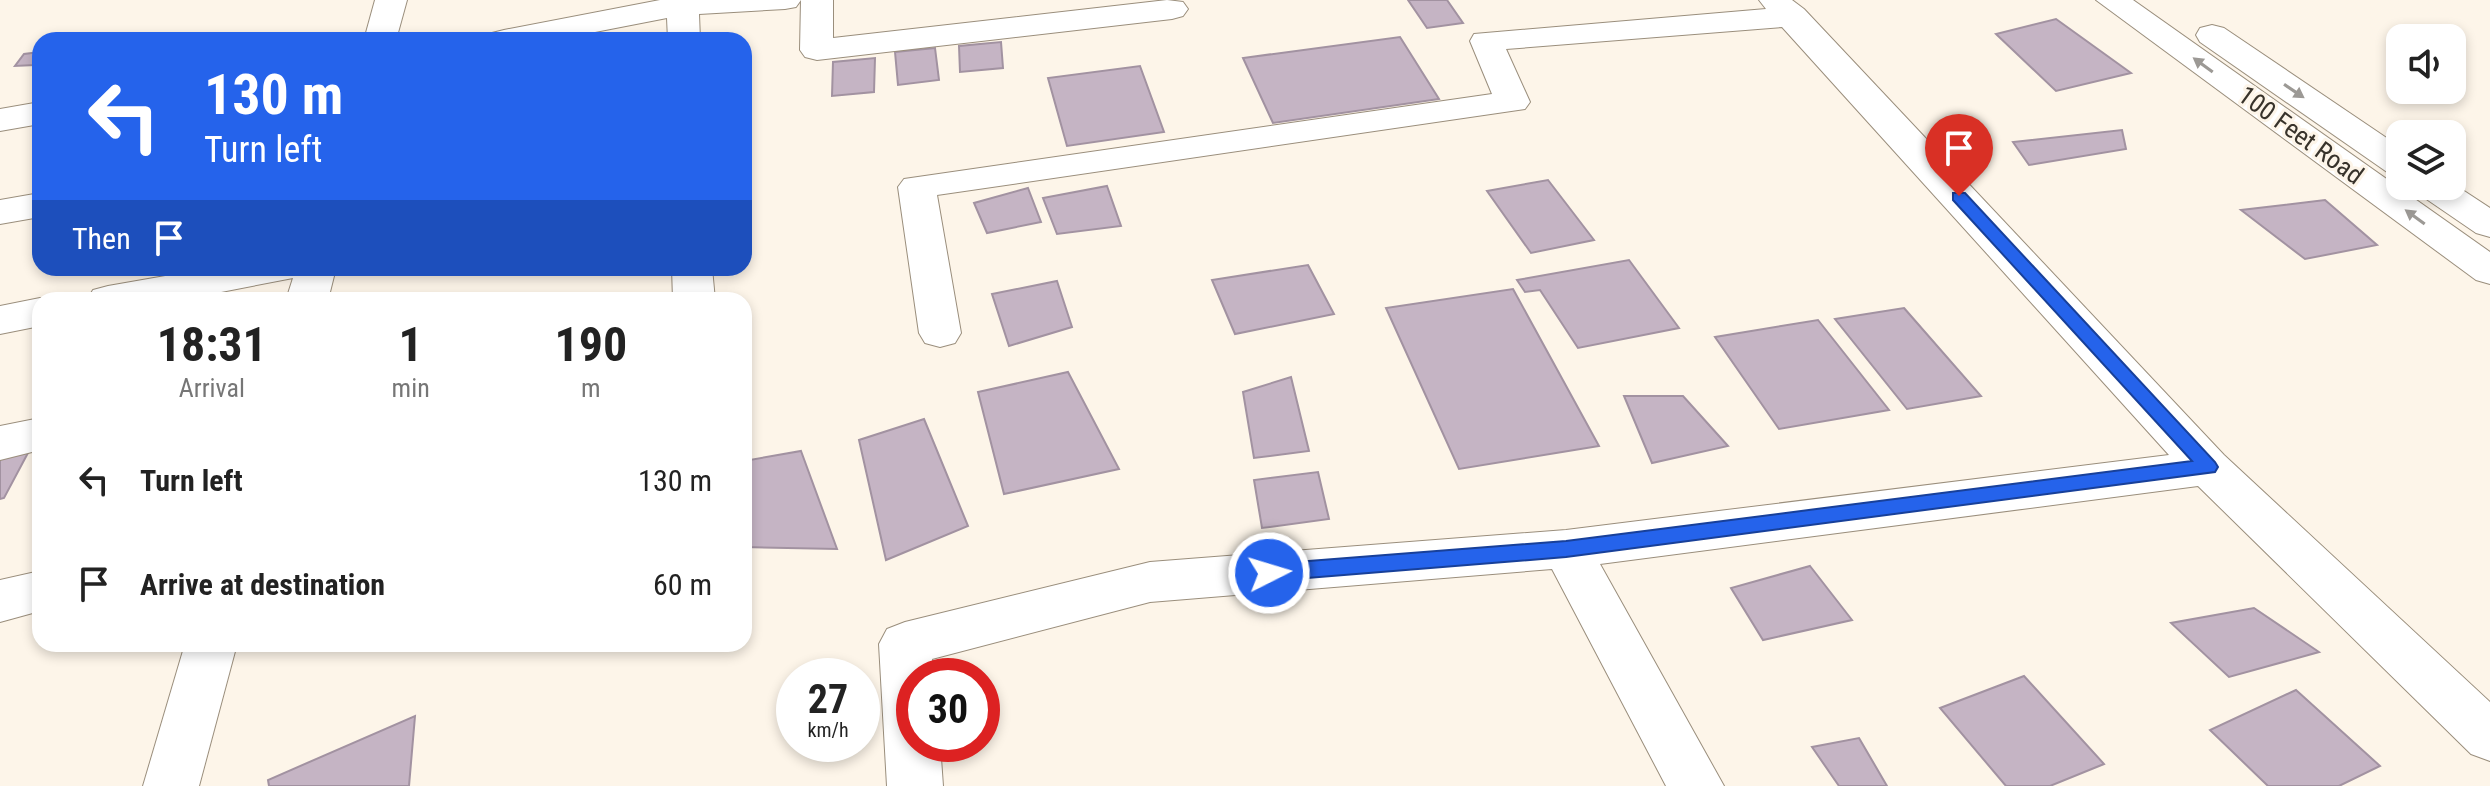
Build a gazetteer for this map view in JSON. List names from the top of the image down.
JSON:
{
  "streets": {
    "street": ["100 Feet Road"]
  },
  "page": {
    "turn": ["130 m", "Turn left"],
    "then": "Then",
    "eta": [
      "18:31",
      "Arrival",
      "1",
      "min",
      "190",
      "m"
    ],
    "list": [
      {
        "name": "Turn left",
        "value": "130 m"
      },
      {
        "name": "Arrive at destination",
        "value": "60 m"
      }
    ],
    "speed": "27 km/h",
    "limit": "30"
  }
}
